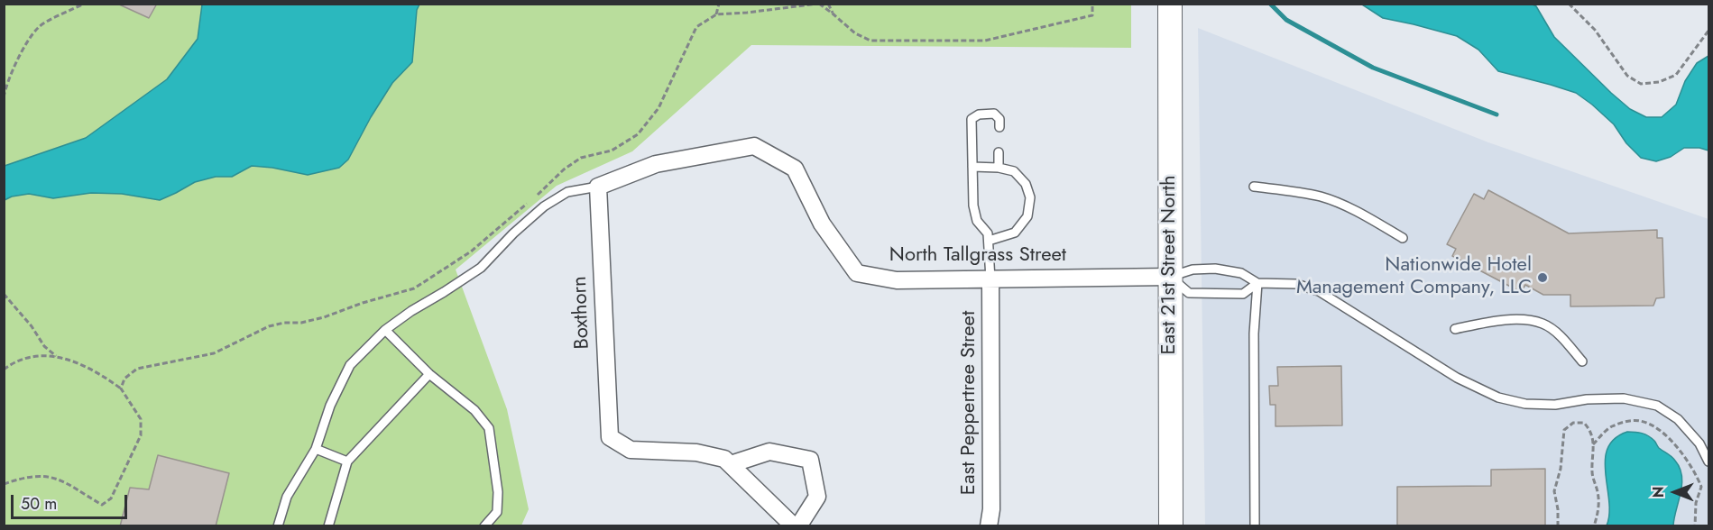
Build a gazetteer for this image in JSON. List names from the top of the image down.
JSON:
{
  "streets": {
    "main road": ["East 21st Street North"],
    "street": ["North Tallgrass Street", "Boxthorn", "East Peppertree Street"]
  },
  "crossings": [
    ["North Tallgrass Street", "East 21st Street North"],
    ["North Tallgrass Street", "Boxthorn"],
    ["North Tallgrass Street", "East Peppertree Street"]
  ],
  "places": ["Nationwide Hotel Management Company, LLC"],
  "scale_bar": "50 m",
  "north": "left"
}
